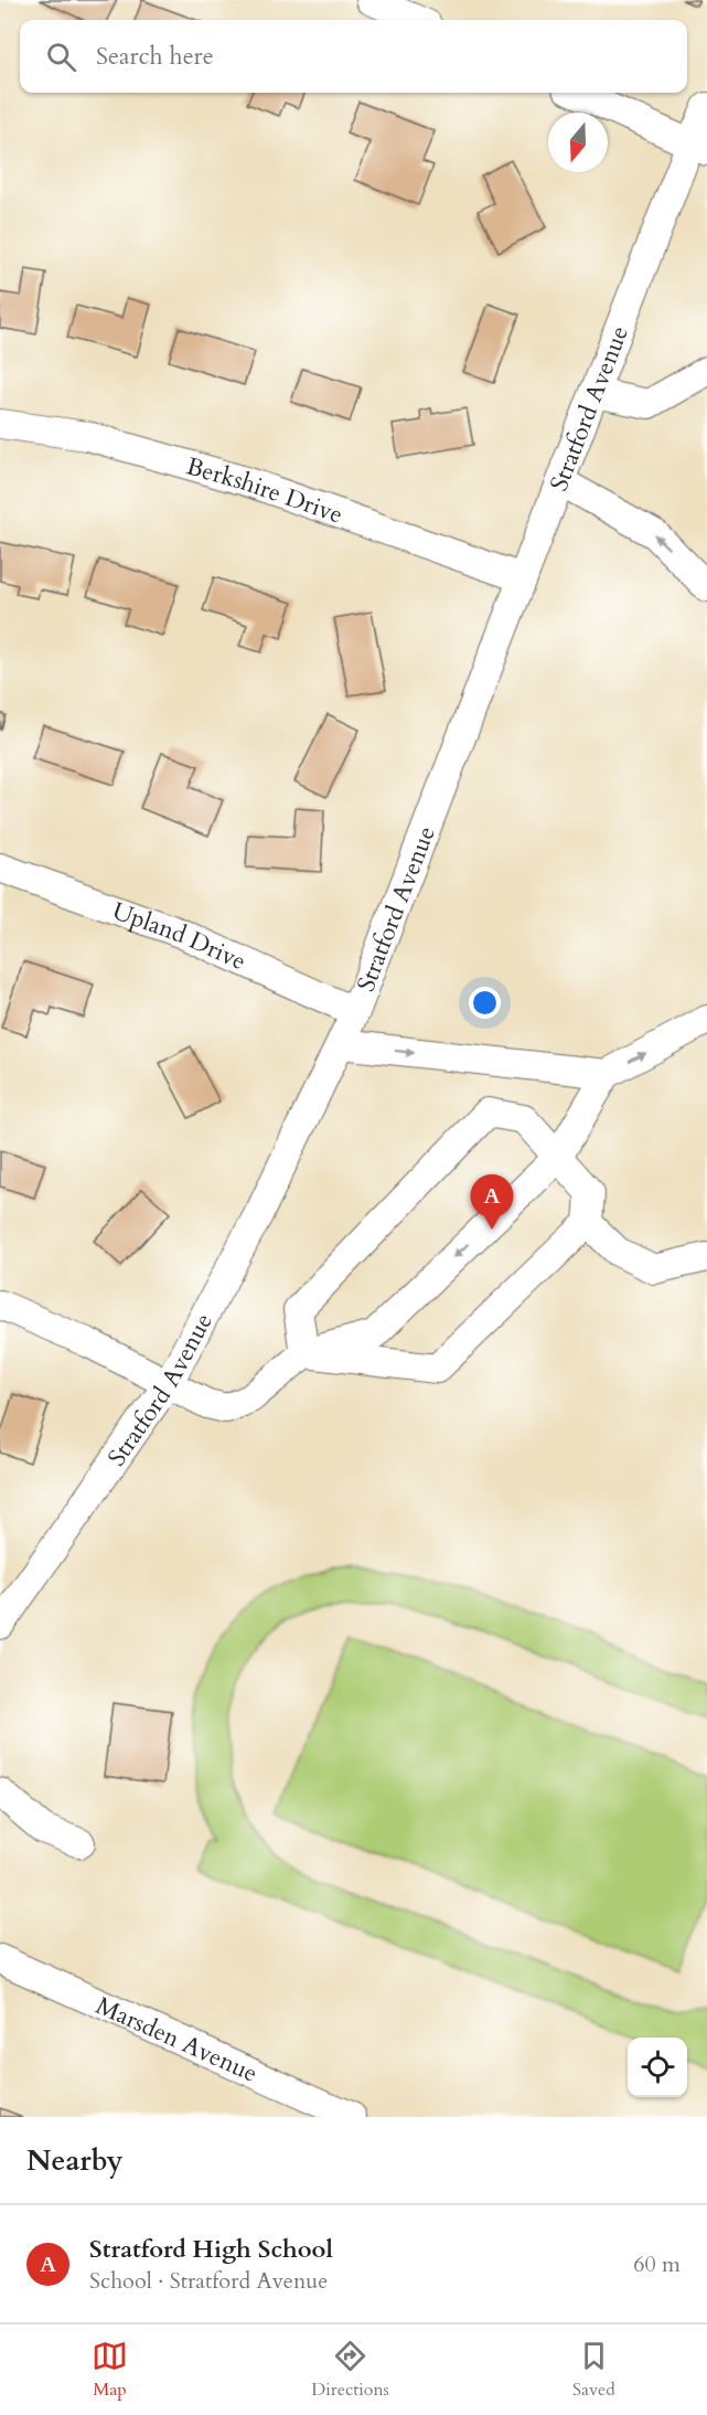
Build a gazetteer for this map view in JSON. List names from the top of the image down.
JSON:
{
  "streets": {
    "street": [
      "Stratford Avenue",
      "Berkshire Drive",
      "Upland Drive",
      "Marsden Avenue"
    ]
  },
  "crossings": [
    ["Stratford Avenue", "Berkshire Drive"],
    ["Stratford Avenue", "Upland Drive"]
  ],
  "north": "bottom",
  "page": {
    "search": "Search here",
    "pins": "A",
    "heading": "Nearby",
    "list": [
      {
        "mark": "A",
        "name": "Stratford High School",
        "note": "School · Stratford Avenue",
        "value": "60 m"
      }
    ],
    "nav": ["Map", "Directions", "Saved"]
  }
}
